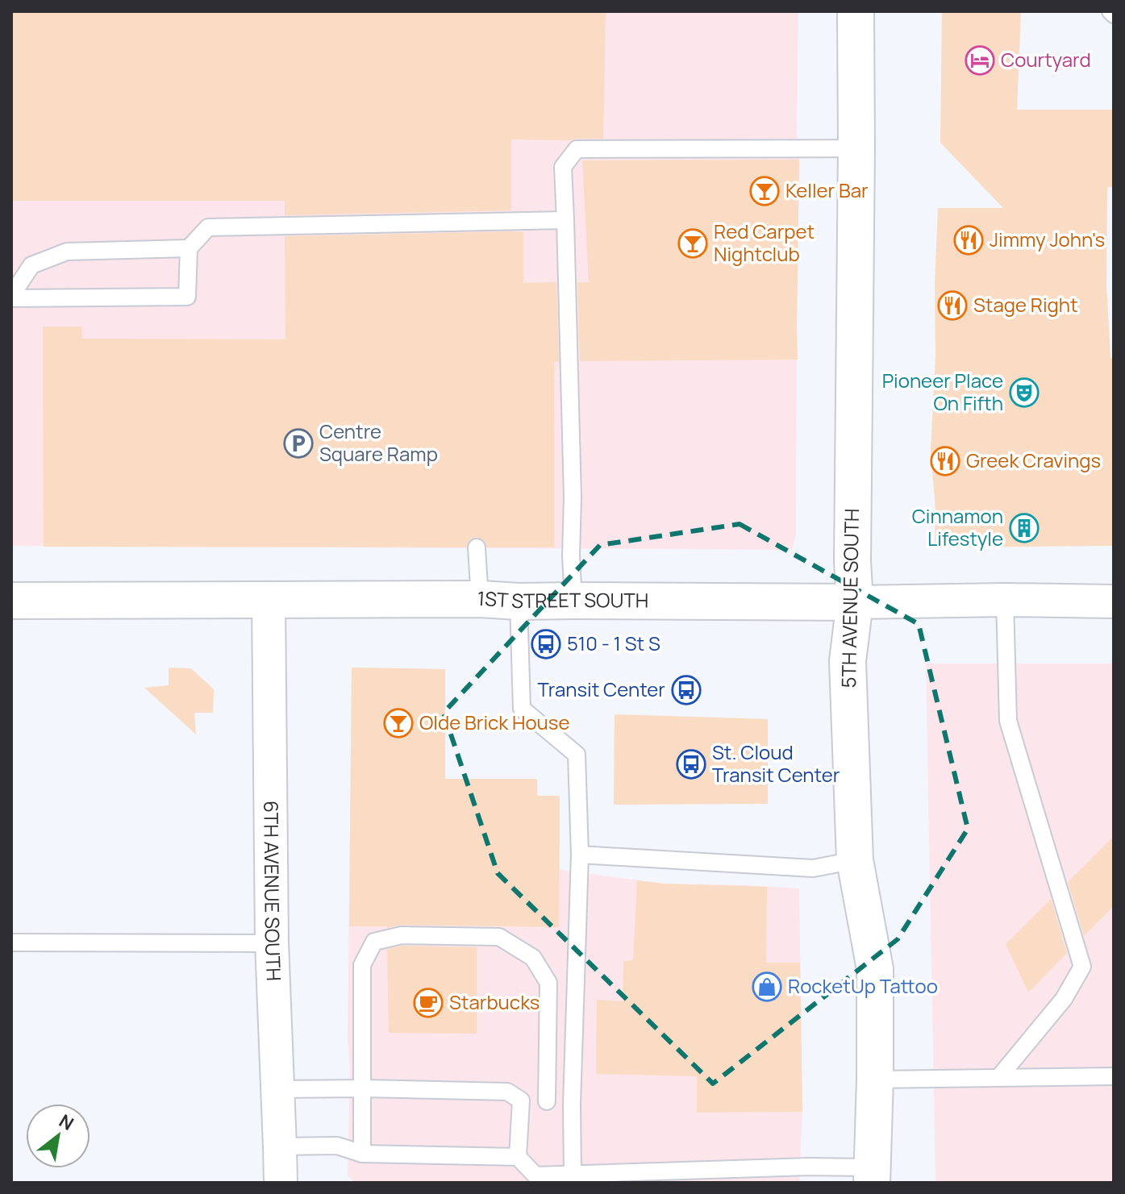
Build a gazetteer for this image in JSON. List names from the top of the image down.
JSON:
{
  "streets": {
    "street": ["5TH AVENUE SOUTH", "1ST STREET SOUTH", "6TH AVENUE SOUTH"]
  },
  "crossings": [
    ["5TH AVENUE SOUTH", "1ST STREET SOUTH"],
    ["1ST STREET SOUTH", "6TH AVENUE SOUTH"]
  ],
  "places": {
    "hotel": ["Courtyard"],
    "bar": ["Keller Bar", "Red Carpet Nightclub", "Olde Brick House"],
    "restaurant": ["Jimmy John's", "Stage Right", "Greek Cravings"],
    "theatre": ["Pioneer Place On Fifth"],
    "parking": ["Centre Square Ramp"],
    "building": ["Cinnamon Lifestyle"],
    "bus stop": ["510 - 1 St S", "Transit Center", "St. Cloud Transit Center"],
    "shop": ["RocketUp Tattoo"],
    "cafe": ["Starbucks"]
  },
  "north": "top right"
}
